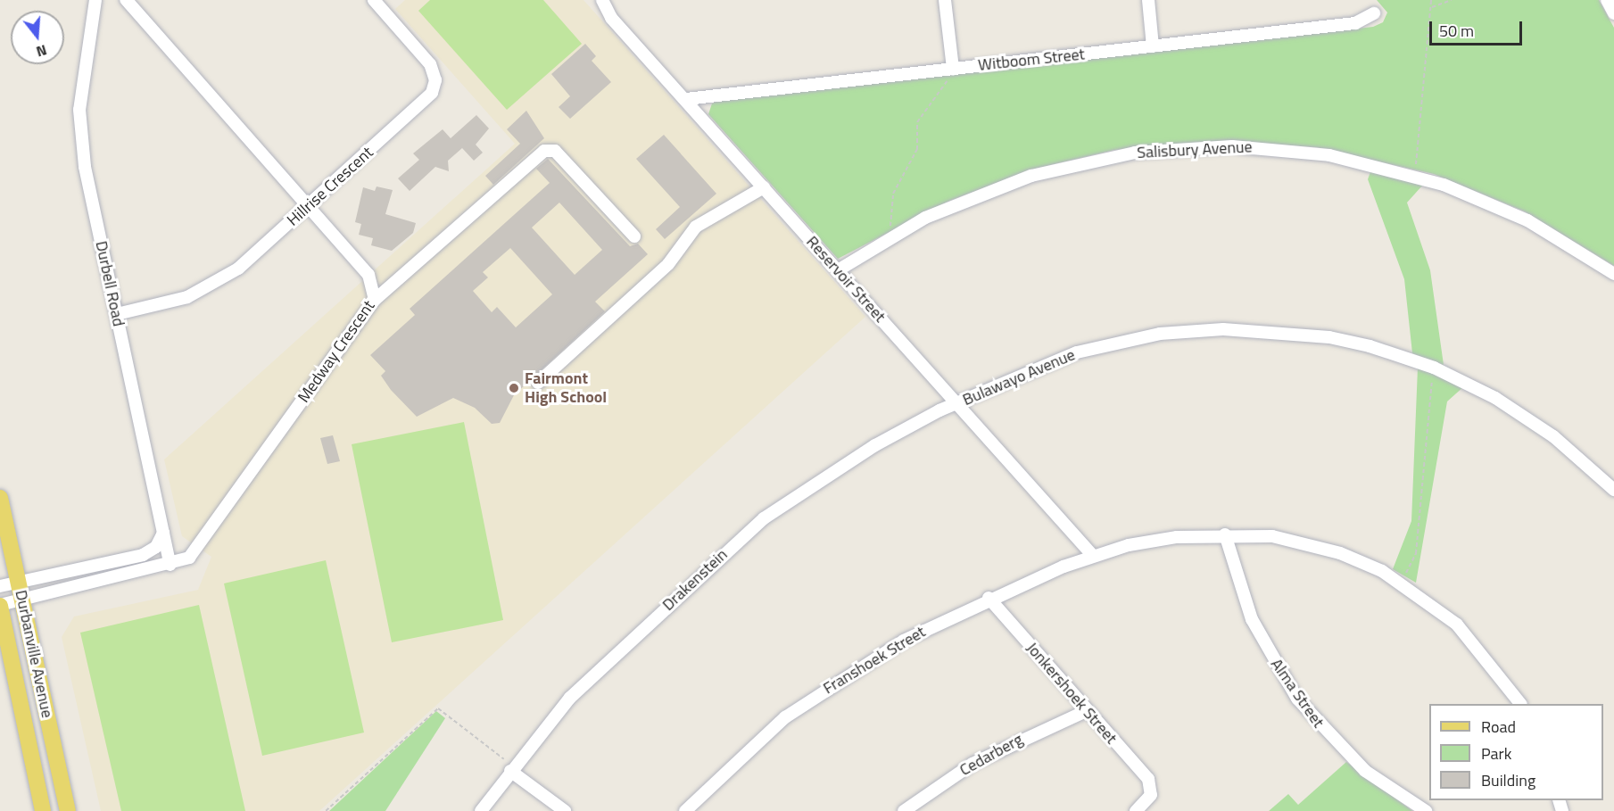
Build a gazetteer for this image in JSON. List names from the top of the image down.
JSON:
{
  "streets": {
    "main road": ["Durbanville Avenue"],
    "street": [
      "Witboom Street",
      "Salisbury Avenue",
      "Hillrise Crescent",
      "Reservoir Street",
      "Durbell Road",
      "Medway Crescent",
      "Bulawayo Avenue",
      "Drakenstein",
      "Franshoek Street",
      "Jonkershoek Street",
      "Alma Street",
      "Cedarberg"
    ]
  },
  "crossings": [
    ["Witboom Street", "Reservoir Street"],
    ["Salisbury Avenue", "Reservoir Street"],
    ["Hillrise Crescent", "Durbell Road"],
    ["Hillrise Crescent", "Medway Crescent"],
    ["Reservoir Street", "Bulawayo Avenue"],
    ["Reservoir Street", "Drakenstein"],
    ["Reservoir Street", "Franshoek Street"],
    ["Durbell Road", "Medway Crescent"],
    ["Medway Crescent", "Durbanville Avenue"],
    ["Bulawayo Avenue", "Drakenstein"],
    ["Franshoek Street", "Jonkershoek Street"],
    ["Franshoek Street", "Alma Street"],
    ["Jonkershoek Street", "Cedarberg"]
  ],
  "places": ["Fairmont High School"],
  "legend": ["Road", "Park", "Building"],
  "scale_bar": "50 m",
  "north": "bottom"
}
